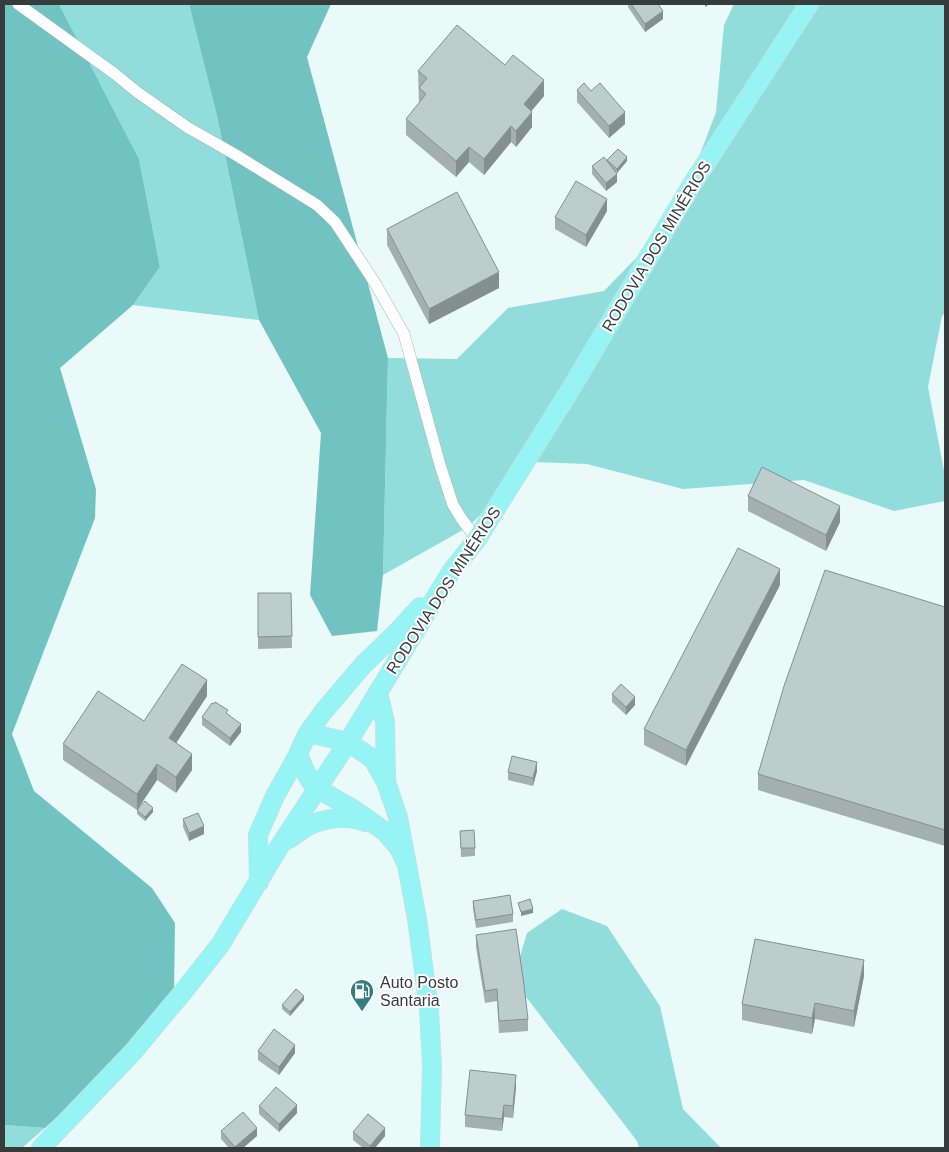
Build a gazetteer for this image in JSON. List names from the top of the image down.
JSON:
{
  "streets": {
    "main road": ["RODOVIA DOS MINÉRIOS"]
  },
  "places": {
    "fuel station": ["Auto Posto Santaria"]
  }
}
